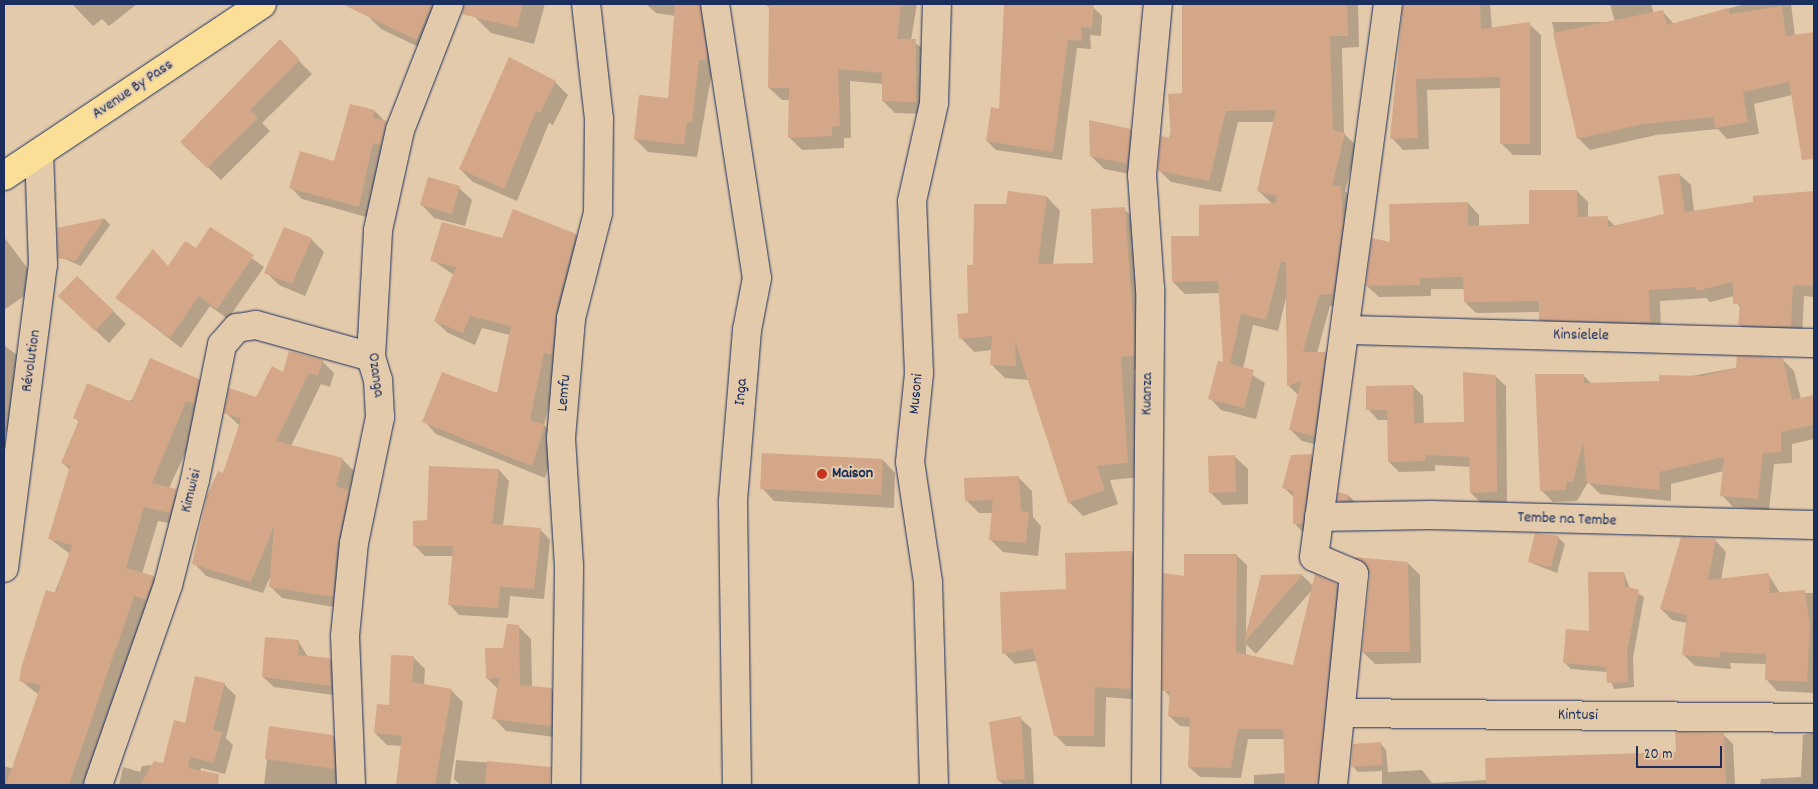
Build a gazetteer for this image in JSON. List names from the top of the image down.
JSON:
{
  "streets": {
    "highway": ["Avenue By Pass"],
    "street": [
      "Kinsielele",
      "Révolution",
      "Ozanga",
      "Inga",
      "Lemfu",
      "Musoni",
      "Kuanza",
      "Kimwisi",
      "Tembe na Tembe",
      "Kintusi"
    ]
  },
  "crossings": [
    ["Avenue By Pass", "Révolution"],
    ["Ozanga", "Kimwisi"]
  ],
  "places": ["Maison"],
  "scale_bar": "20 m"
}
